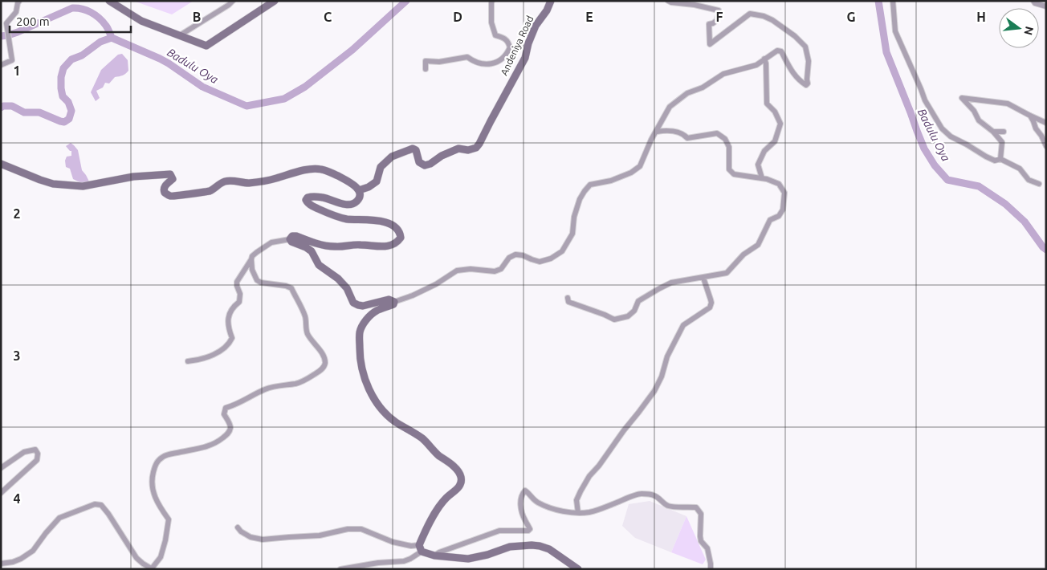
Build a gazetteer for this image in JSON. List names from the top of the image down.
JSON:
{
  "streets": {
    "street": ["Andeniya Road"]
  },
  "water": ["Badulu Oya"],
  "scale_bar": "200 m",
  "north": "right",
  "grid": {
    "columns": [
      "B",
      "C",
      "D",
      "E",
      "F",
      "G",
      "H"
    ],
    "rows": [
      "1",
      "2",
      "3",
      "4"
    ]
  }
}
